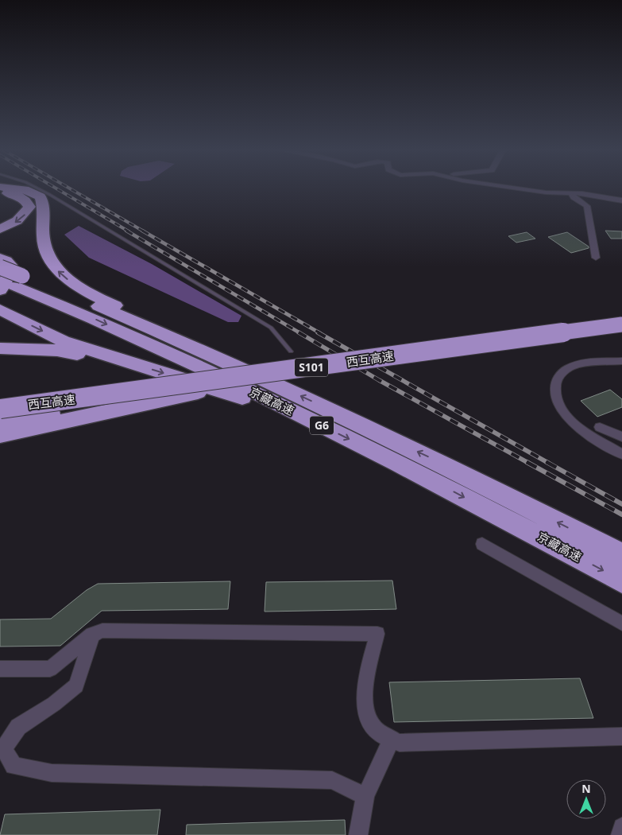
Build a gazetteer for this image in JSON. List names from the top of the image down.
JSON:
{
  "streets": {
    "highway": [
      "西互高速",
      "S101",
      "京藏高速",
      "G6"
    ]
  },
  "crossings": [
    ["西互高速", "S101"]
  ],
  "north": "top"
}
